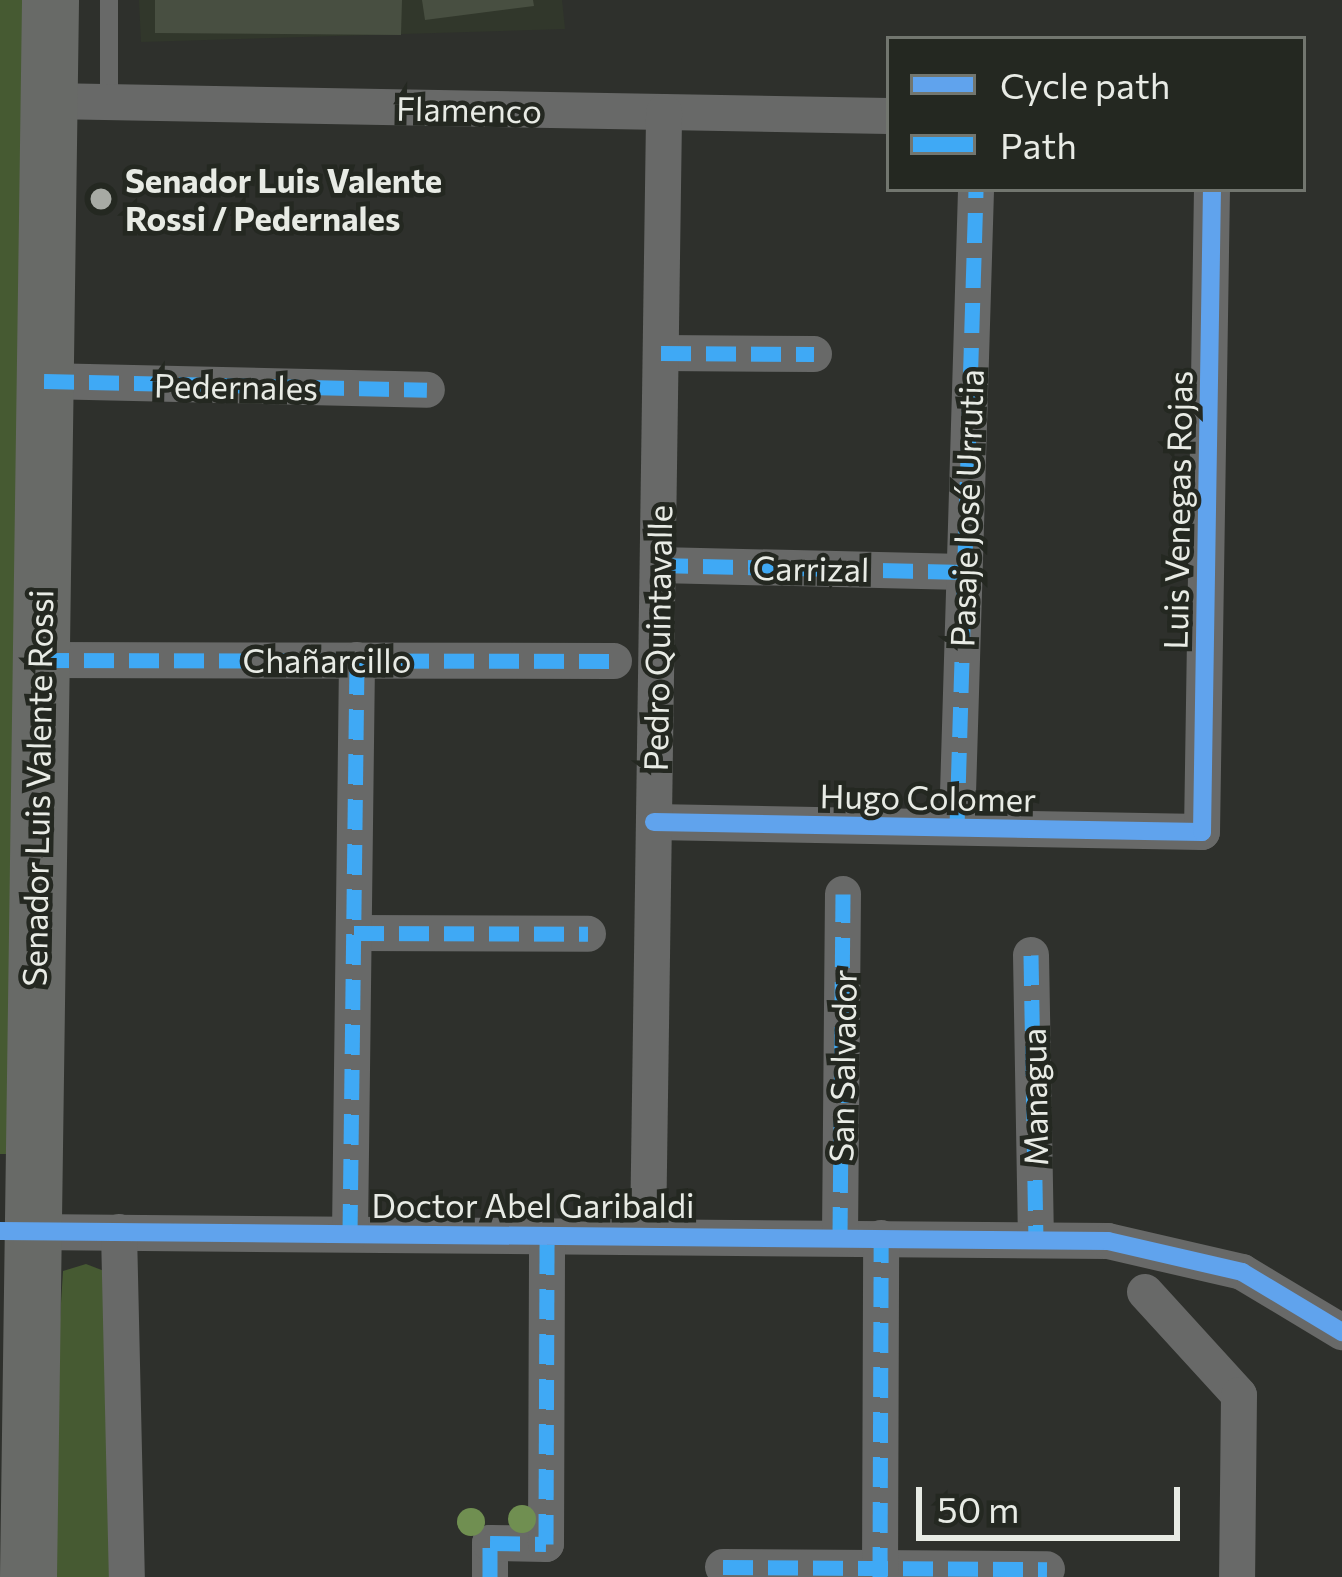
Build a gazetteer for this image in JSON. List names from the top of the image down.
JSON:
{
  "streets": {
    "main road": ["Senador Luis Valente Rossi"],
    "street": [
      "Flamenco",
      "Pedernales",
      "Pasaje José Urrutia",
      "Luis Venegas Rojas",
      "Carrizal",
      "Pedro Quintavalle",
      "Chañarcillo",
      "Hugo Colomer",
      "San Salvador",
      "Managua",
      "Doctor Abel Garibaldi"
    ]
  },
  "crossings": [
    ["Flamenco", "Pedro Quintavalle"],
    ["Flamenco", "Senador Luis Valente Rossi"],
    ["Pedernales", "Senador Luis Valente Rossi"],
    ["Pasaje José Urrutia", "Carrizal"],
    ["Pasaje José Urrutia", "Hugo Colomer"],
    ["Luis Venegas Rojas", "Hugo Colomer"],
    ["Carrizal", "Pedro Quintavalle"],
    ["Pedro Quintavalle", "Hugo Colomer"],
    ["Pedro Quintavalle", "Doctor Abel Garibaldi"],
    ["Chañarcillo", "Senador Luis Valente Rossi"],
    ["Senador Luis Valente Rossi", "Doctor Abel Garibaldi"],
    ["San Salvador", "Doctor Abel Garibaldi"],
    ["Managua", "Doctor Abel Garibaldi"]
  ],
  "places": ["Senador Luis Valente Rossi / Pedernales"],
  "legend": ["Cycle path", "Path"],
  "scale_bar": "50 m"
}
